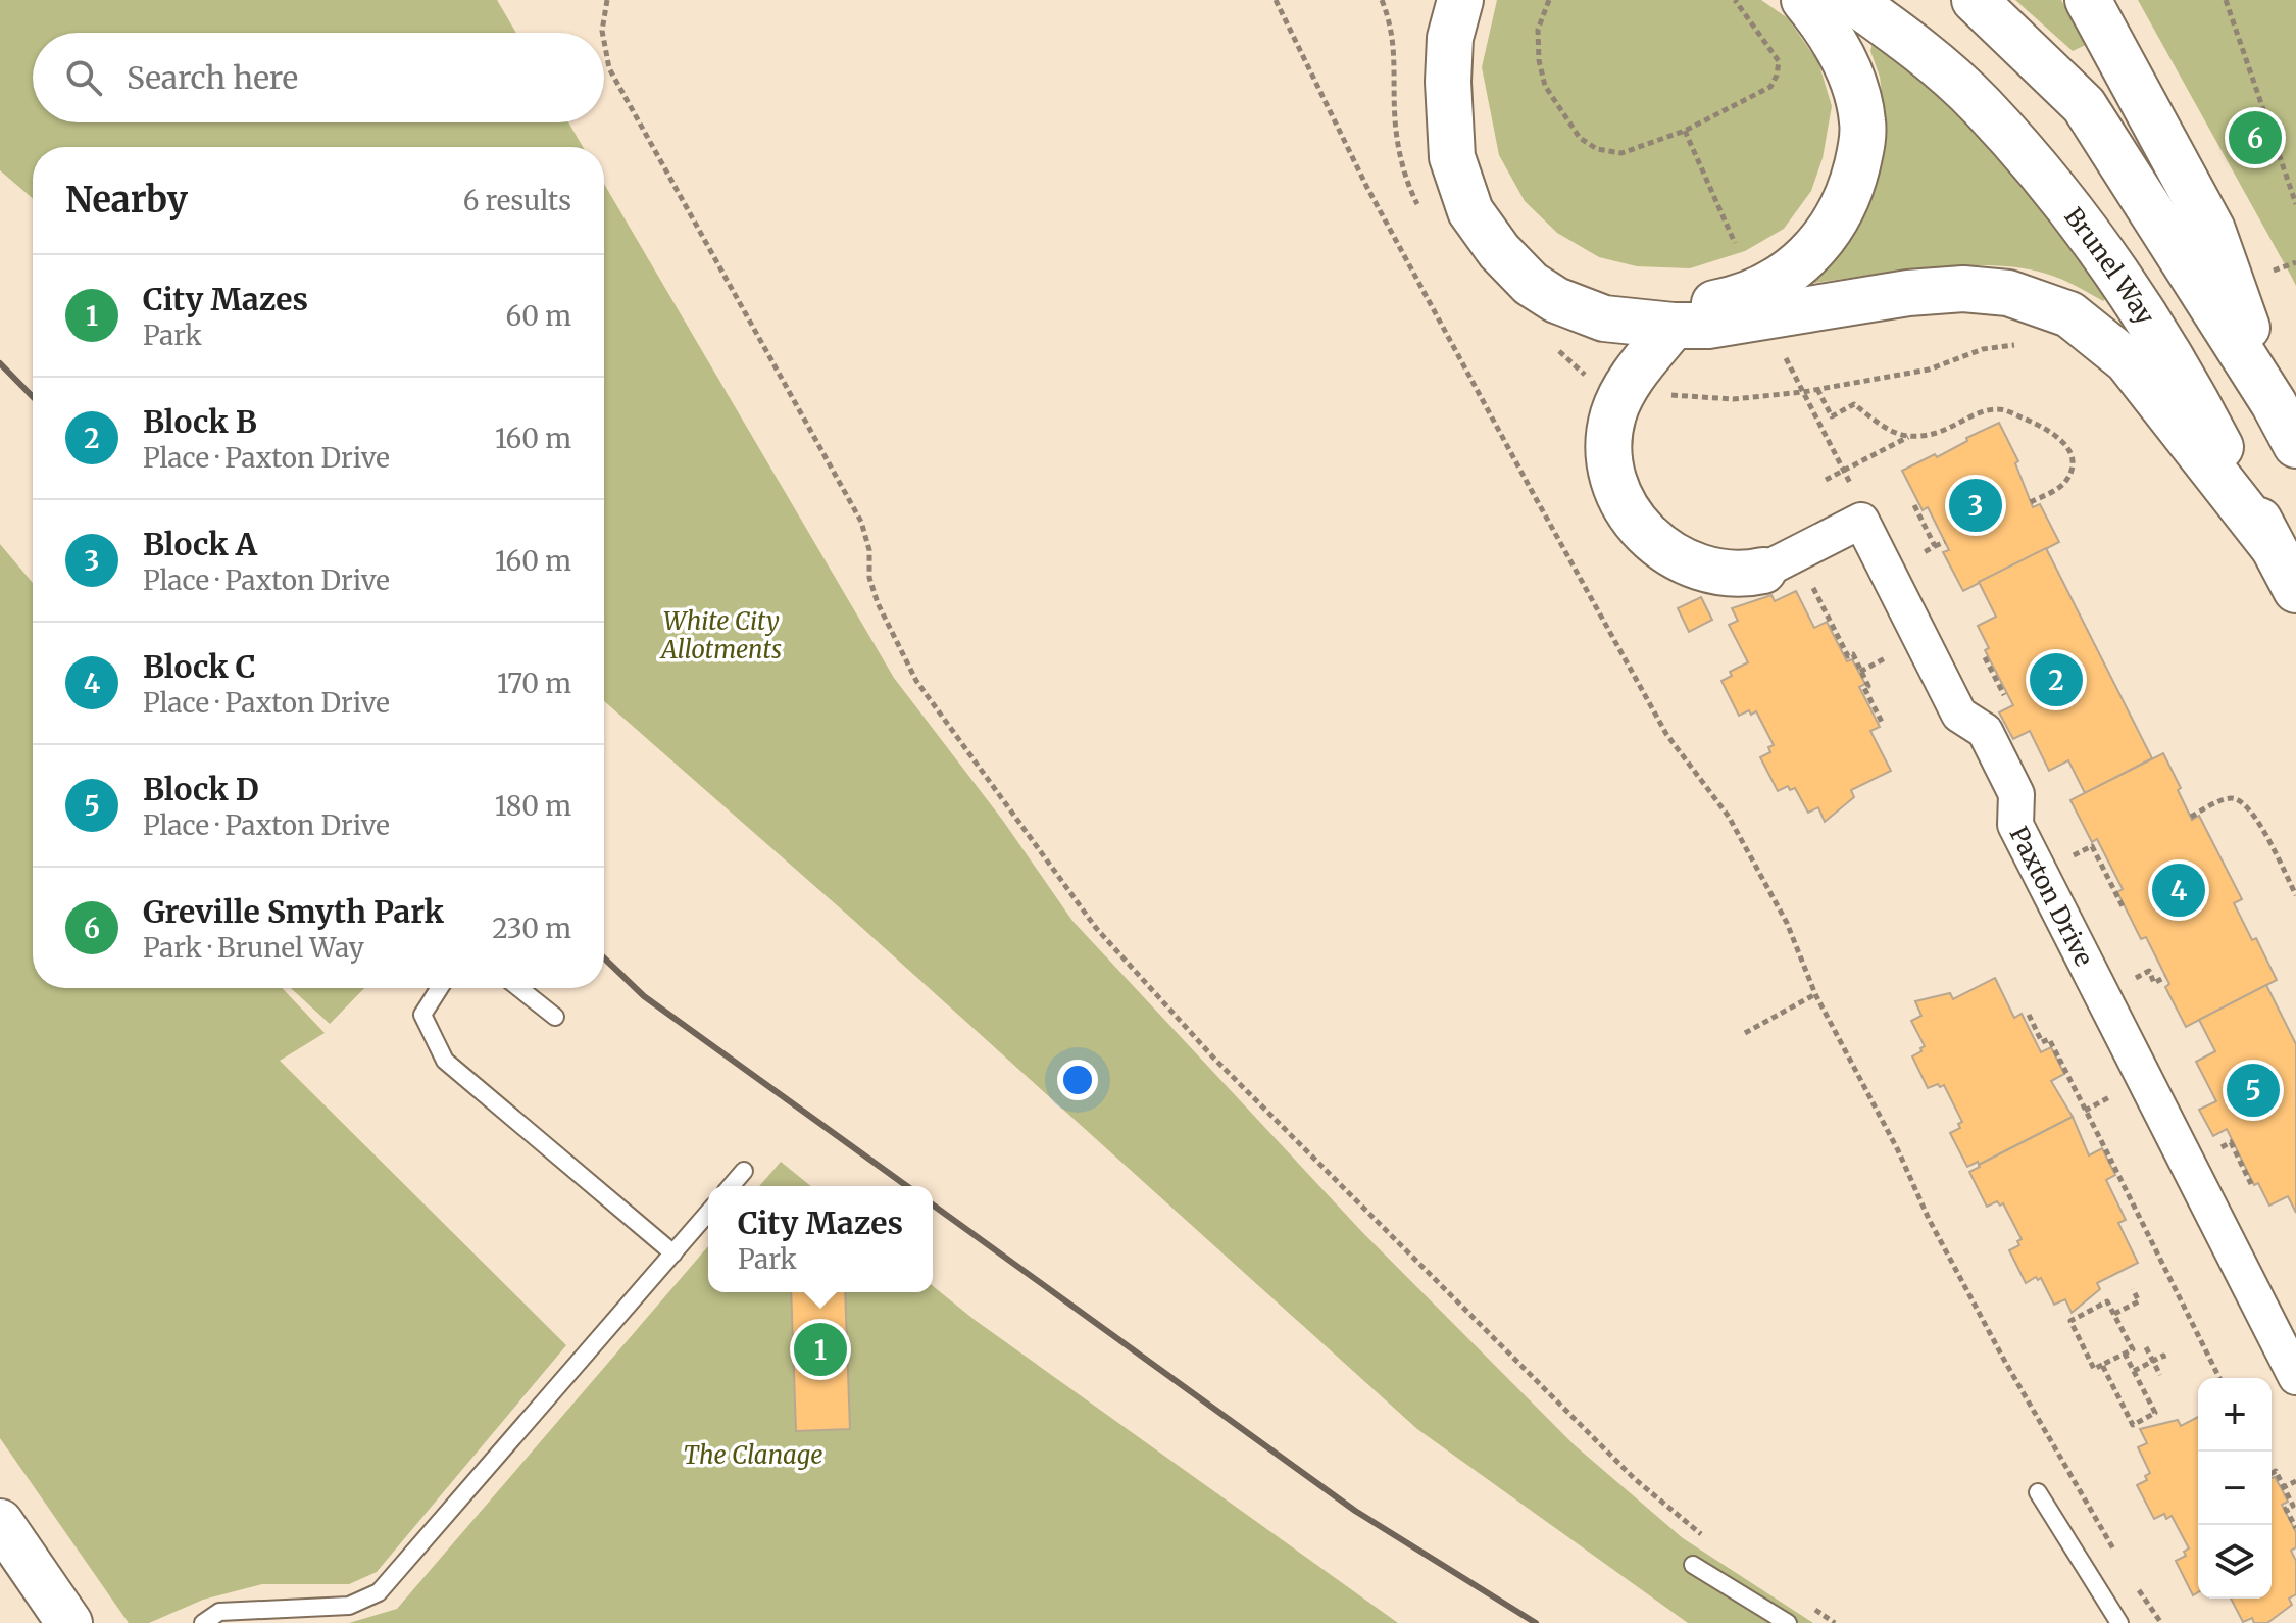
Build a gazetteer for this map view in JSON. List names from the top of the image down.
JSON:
{
  "streets": {
    "main road": ["Brunel Way"],
    "street": ["Paxton Drive"]
  },
  "parks": ["White City Allotments", "The Clanage"],
  "page": {
    "search": "Search here",
    "pins": [
      "6",
      "3",
      "2",
      "4",
      "5",
      "1"
    ],
    "heading": ["Nearby", "6 results"],
    "list": [
      {
        "mark": "1",
        "name": "City Mazes",
        "note": "Park",
        "value": "60 m"
      },
      {
        "mark": "2",
        "name": "Block B",
        "note": "Place · Paxton Drive",
        "value": "160 m"
      },
      {
        "mark": "3",
        "name": "Block A",
        "note": "Place · Paxton Drive",
        "value": "160 m"
      },
      {
        "mark": "4",
        "name": "Block C",
        "note": "Place · Paxton Drive",
        "value": "170 m"
      },
      {
        "mark": "5",
        "name": "Block D",
        "note": "Place · Paxton Drive",
        "value": "180 m"
      },
      {
        "mark": "6",
        "name": "Greville Smyth Park",
        "note": "Park · Brunel Way",
        "value": "230 m"
      }
    ],
    "popup": ["City Mazes", "Park"],
    "map_buttons": ["+", "−"]
  }
}
